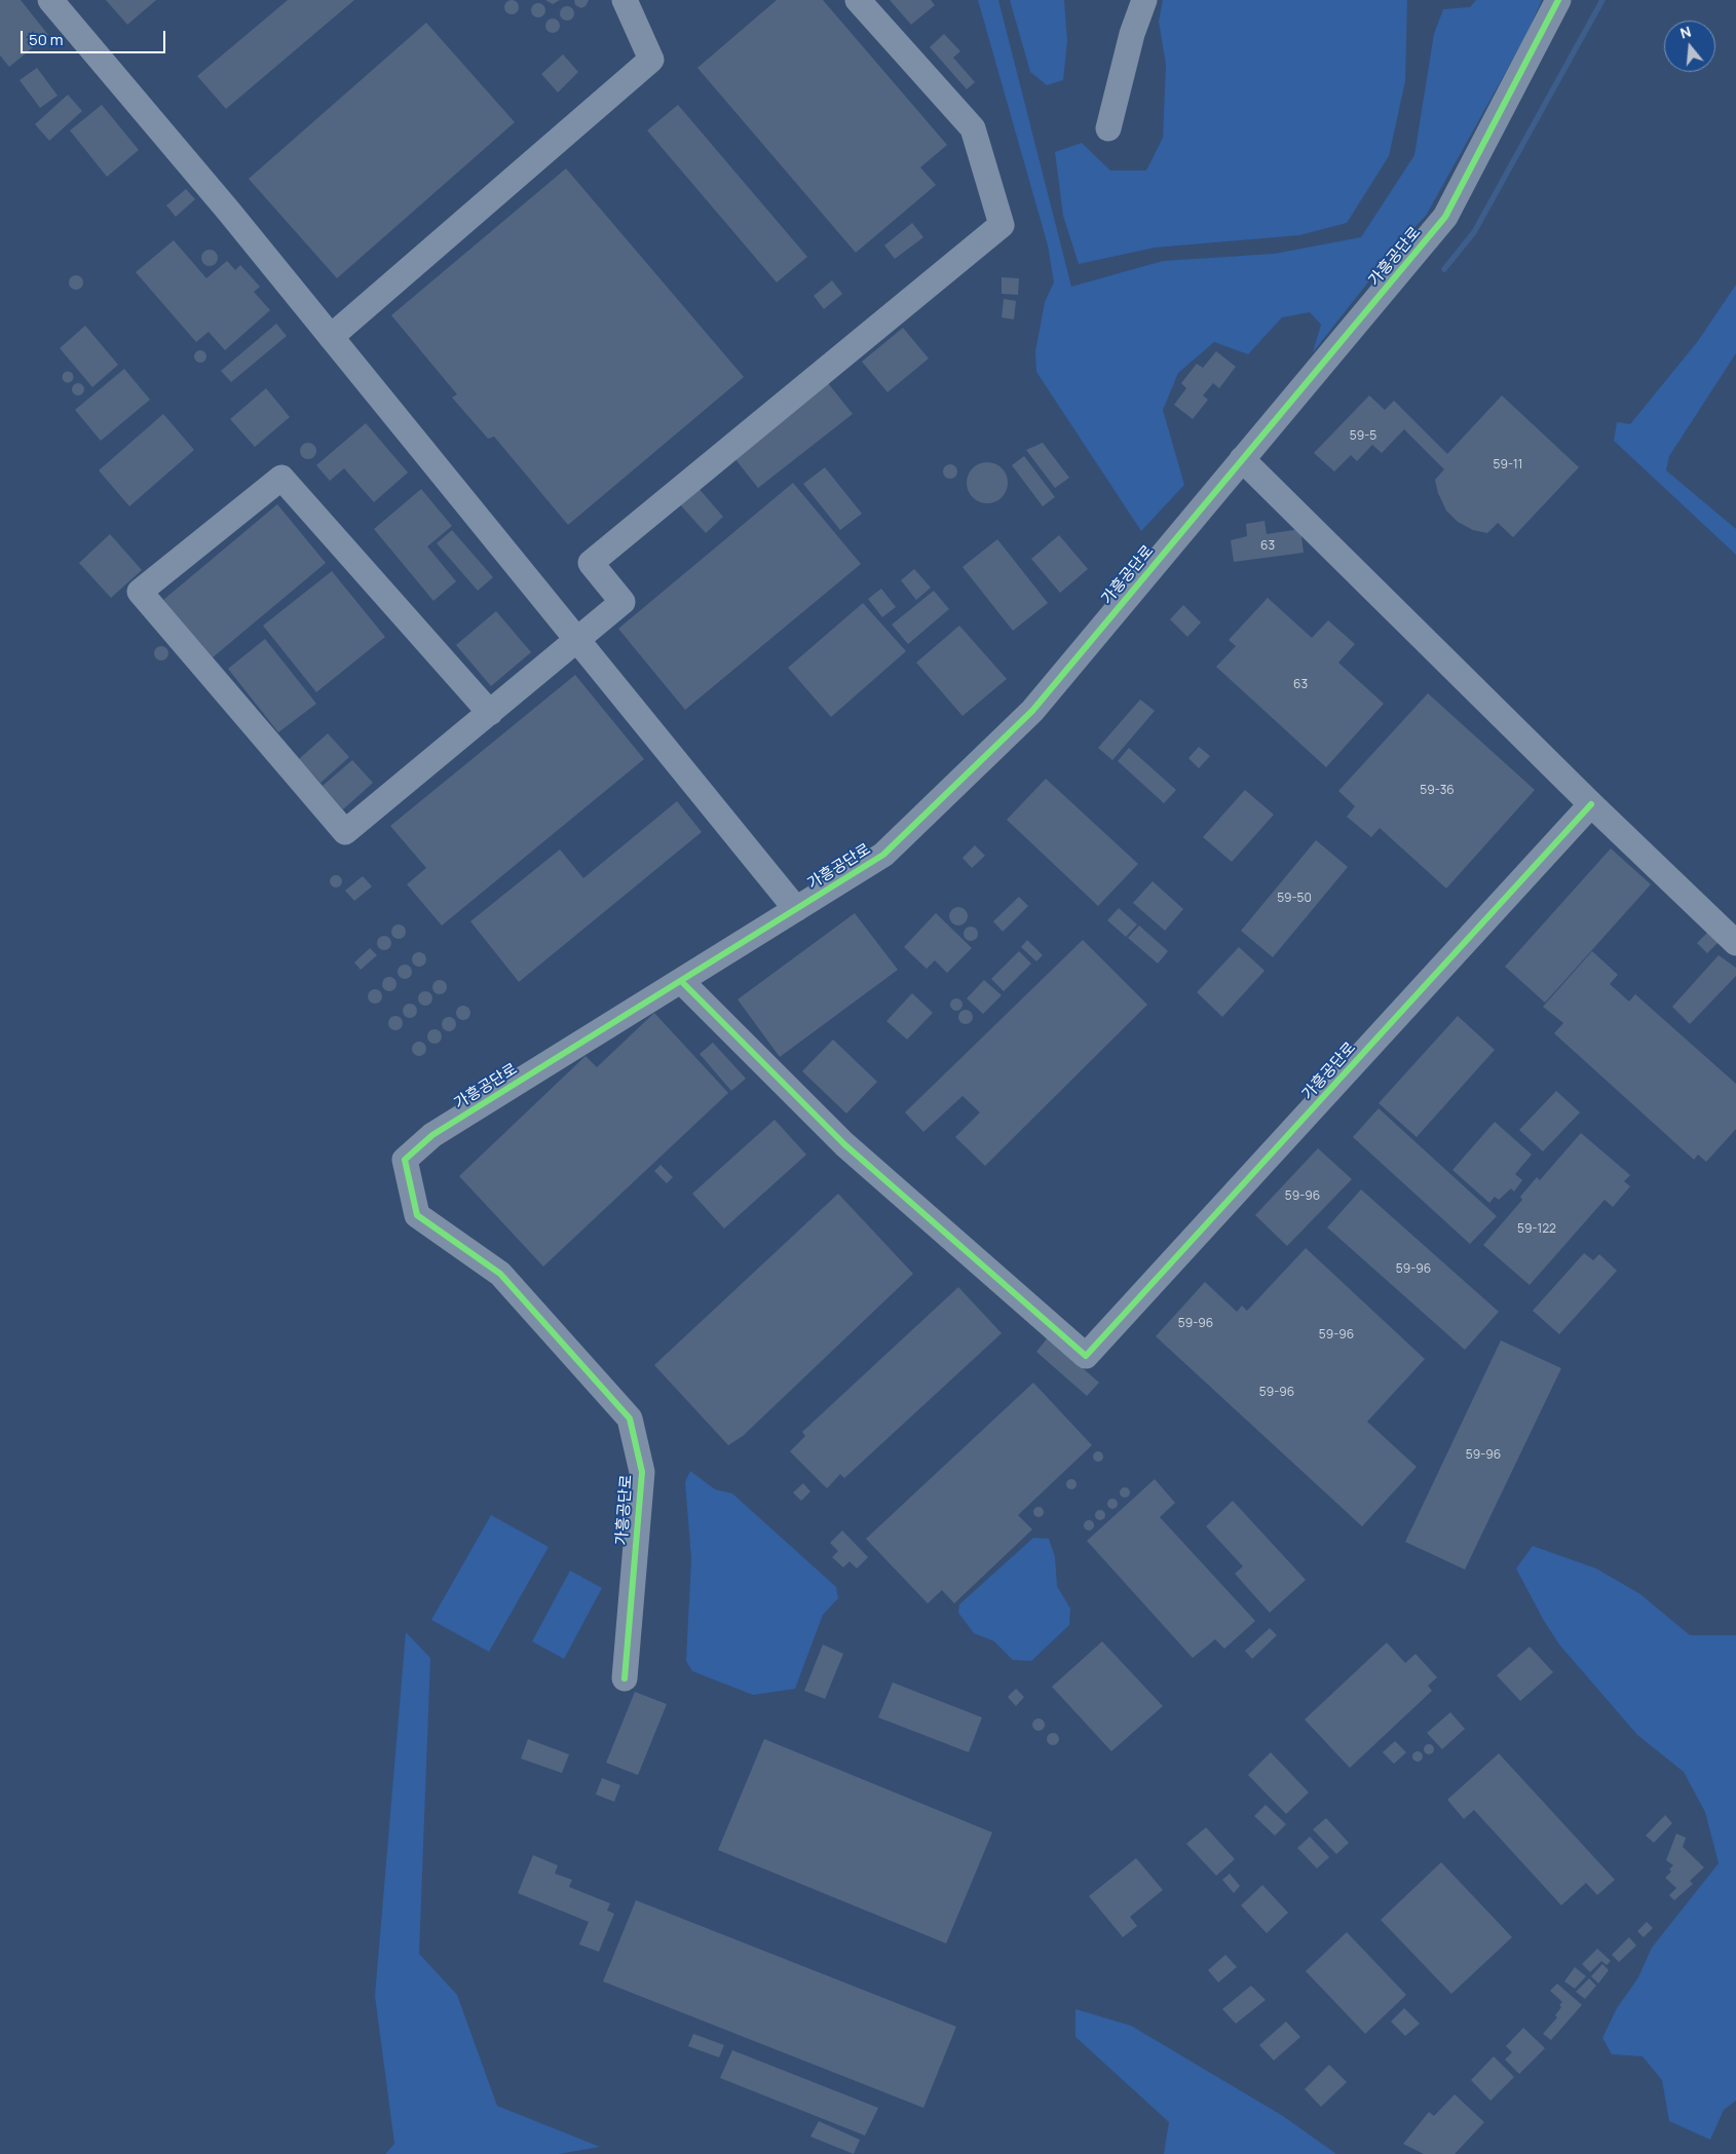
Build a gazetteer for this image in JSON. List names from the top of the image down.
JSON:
{
  "streets": {
    "street": ["가흥공단로"]
  },
  "house_numbers": [
    "59-5",
    "59-11",
    "63",
    "63",
    "59-36",
    "59-50",
    "59-96",
    "59-122",
    "59-96",
    "59-96",
    "59-96",
    "59-96",
    "59-96"
  ],
  "scale_bar": "50 m",
  "north": "top"
}
